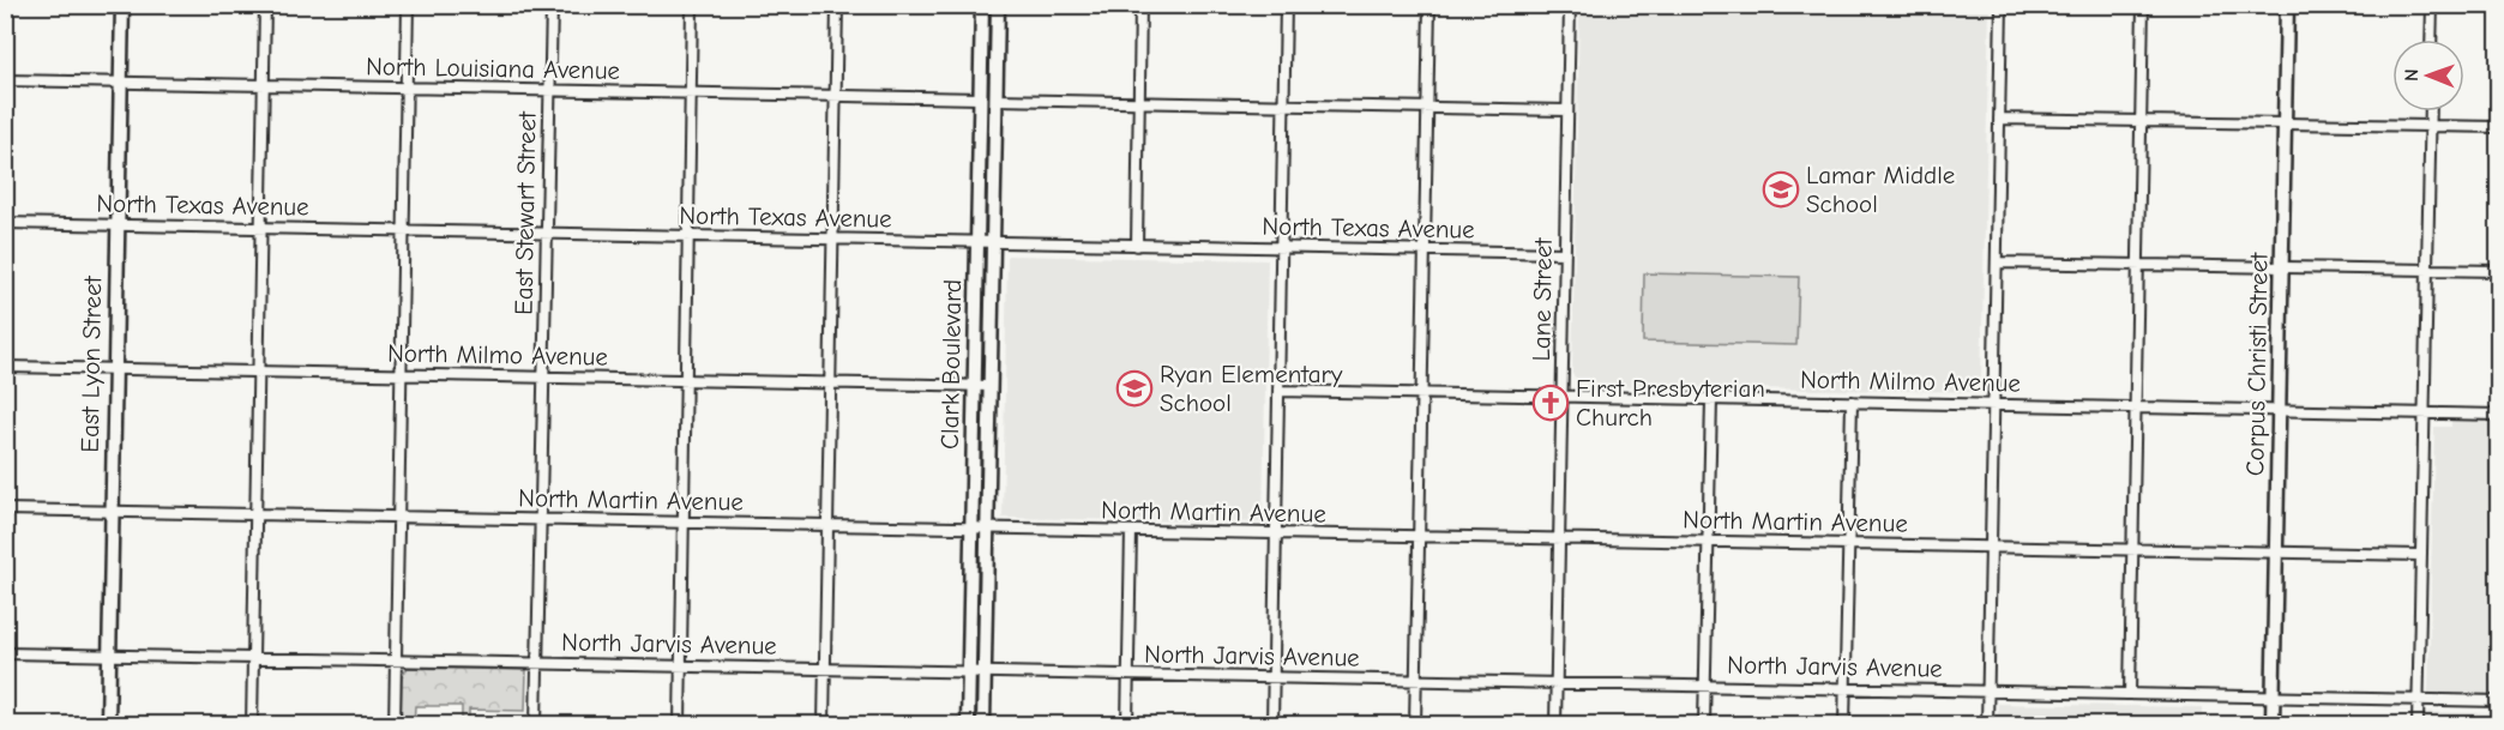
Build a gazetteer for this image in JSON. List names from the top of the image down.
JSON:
{
  "streets": {
    "main road": ["East Lyon Street", "Clark Boulevard", "Corpus Christi Street"],
    "street": [
      "North Louisiana Avenue",
      "North Texas Avenue",
      "East Stewart Street",
      "Lane Street",
      "North Milmo Avenue",
      "North Martin Avenue",
      "North Jarvis Avenue"
    ]
  },
  "crossings": [
    ["North Louisiana Avenue", "East Stewart Street"],
    ["North Louisiana Avenue", "East Lyon Street"],
    ["North Louisiana Avenue", "Clark Boulevard"],
    ["North Texas Avenue", "East Stewart Street"],
    ["North Texas Avenue", "Lane Street"],
    ["North Texas Avenue", "East Lyon Street"],
    ["North Texas Avenue", "Clark Boulevard"],
    ["East Stewart Street", "North Milmo Avenue"],
    ["East Stewart Street", "North Martin Avenue"],
    ["East Stewart Street", "North Jarvis Avenue"],
    ["Lane Street", "North Milmo Avenue"],
    ["Lane Street", "North Martin Avenue"],
    ["Lane Street", "North Jarvis Avenue"],
    ["North Milmo Avenue", "East Lyon Street"],
    ["North Milmo Avenue", "Clark Boulevard"],
    ["North Milmo Avenue", "Corpus Christi Street"],
    ["East Lyon Street", "North Martin Avenue"],
    ["East Lyon Street", "North Jarvis Avenue"],
    ["Clark Boulevard", "North Martin Avenue"],
    ["Clark Boulevard", "North Jarvis Avenue"],
    ["Corpus Christi Street", "North Martin Avenue"],
    ["Corpus Christi Street", "North Jarvis Avenue"]
  ],
  "places": {
    "school or university": ["Lamar Middle School", "Ryan Elementary School"],
    "church": ["First Presbyterian Church"]
  },
  "north": "left"
}
